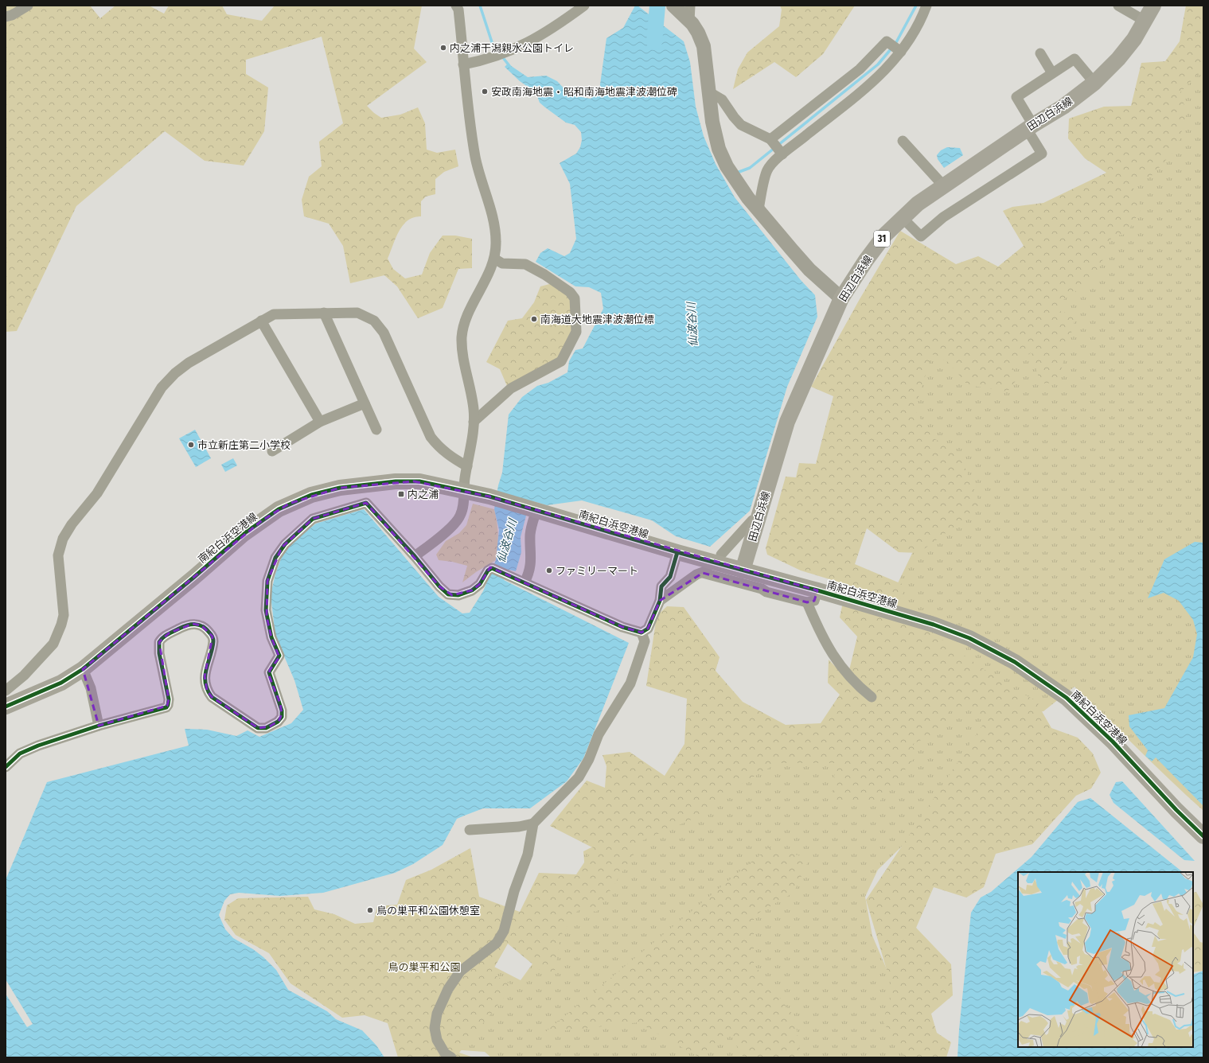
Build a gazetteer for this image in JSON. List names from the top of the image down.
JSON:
{
  "streets": {
    "main road": ["田辺白浜線", "31", "南紀白浜空港線"]
  },
  "crossings": [
    ["田辺白浜線", "南紀白浜空港線"]
  ],
  "water": ["仙波谷川"],
  "parks": ["鳥の巣平和公園"],
  "places": {
    "other": [
      "内之浦干潟親水公園トイレ",
      "安政南海地震・昭和南海地震津波潮位碑",
      "南海道大地震津波潮位標",
      "市立新庄第二小学校",
      "ファミリーマート",
      "鳥の巣平和公園休憩室"
    ],
    "transit": ["内之浦"]
  }
}
